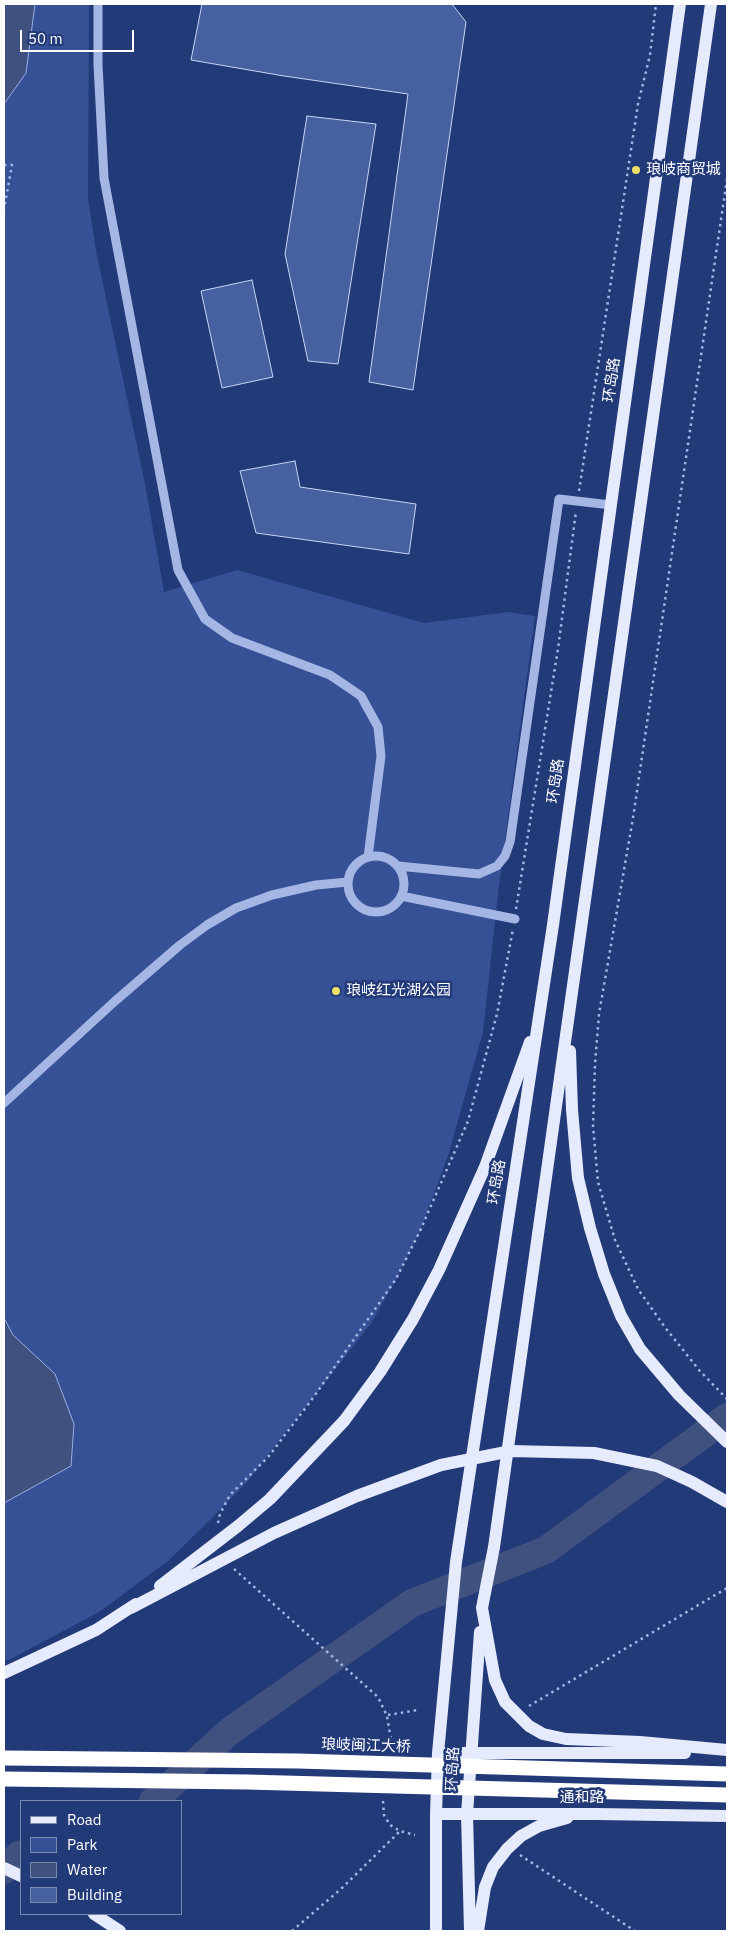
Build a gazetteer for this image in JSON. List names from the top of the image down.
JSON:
{
  "streets": {
    "highway": ["琅岐闽江大桥"],
    "main road": ["环岛路", "通和路"]
  },
  "crossings": [
    ["环岛路", "通和路"]
  ],
  "places": ["琅岐商贸城", "琅岐红光湖公园"],
  "legend": [
    "Road",
    "Park",
    "Water",
    "Building"
  ],
  "scale_bar": "50 m"
}
